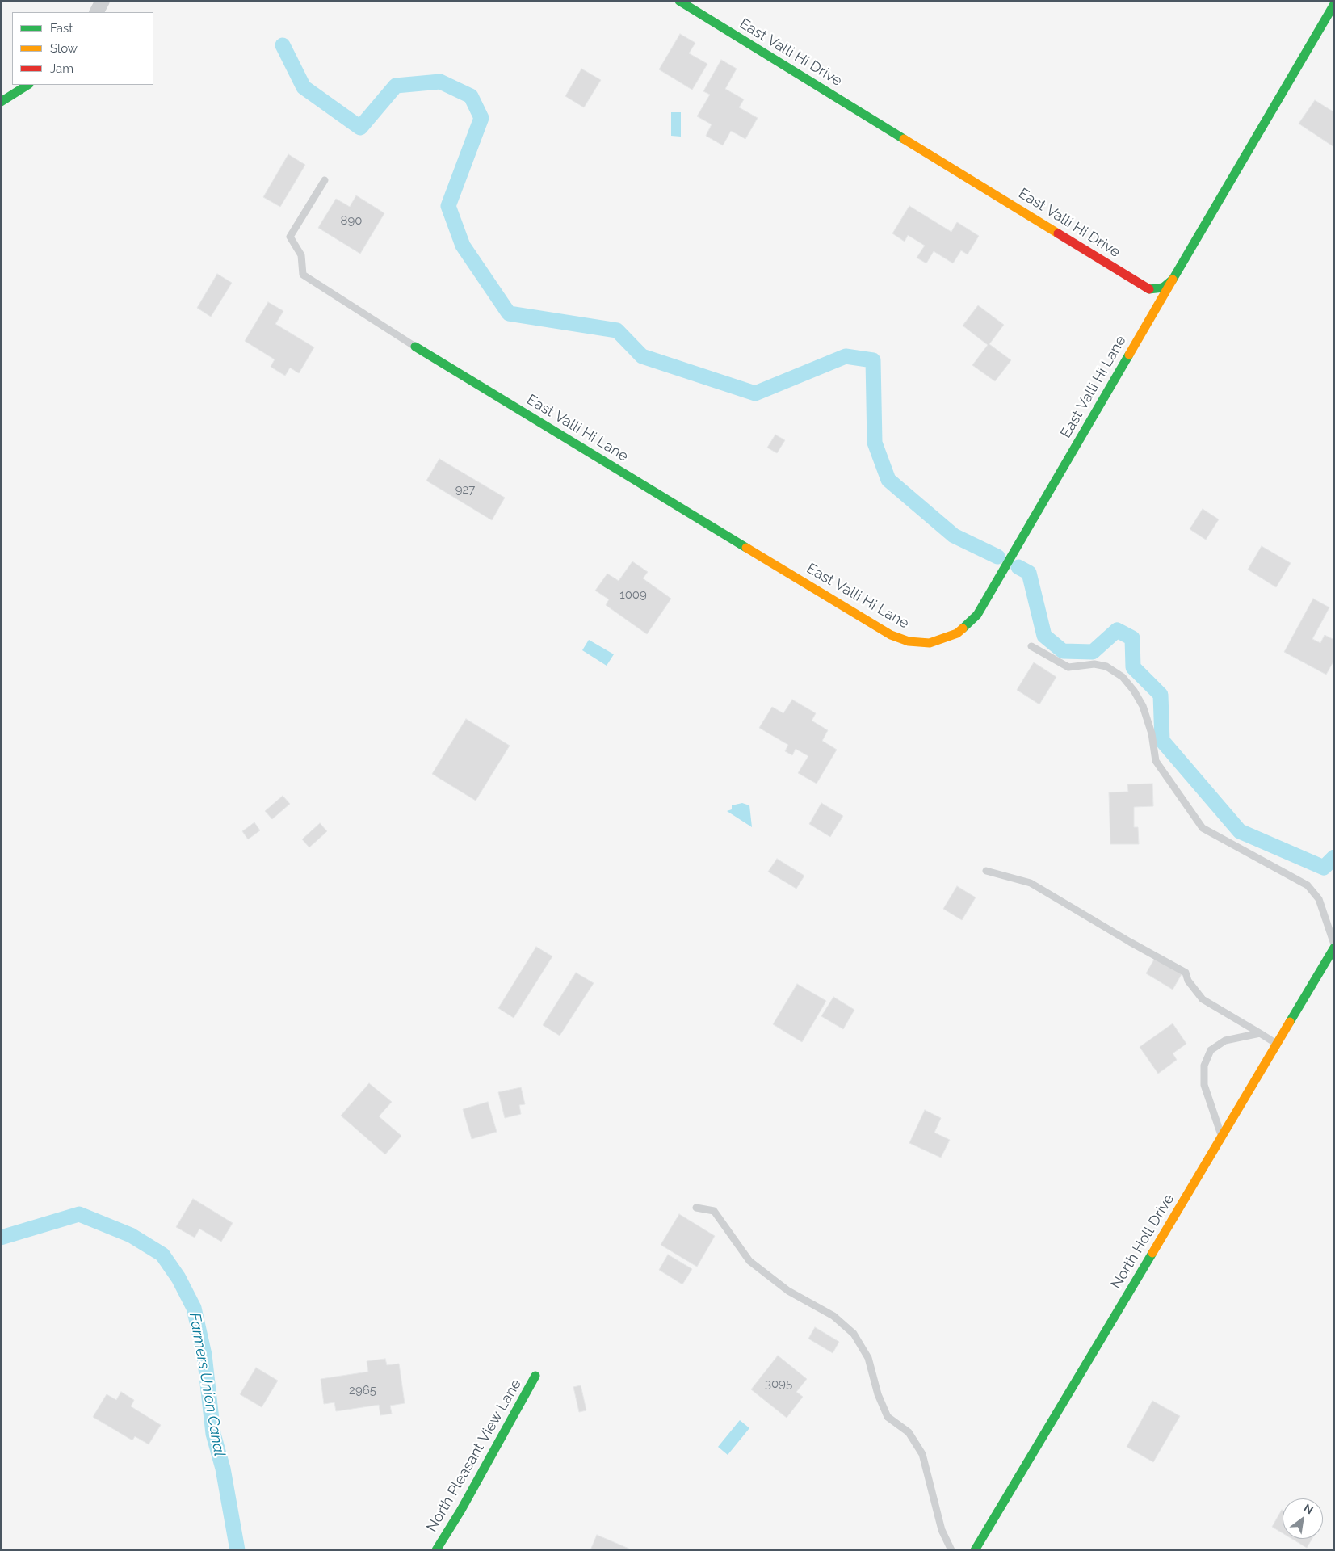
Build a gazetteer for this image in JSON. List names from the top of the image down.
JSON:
{
  "streets": {
    "street": [
      "East Valli Hi Drive",
      "East Valli Hi Lane",
      "North Holl Drive",
      "North Pleasant View Lane"
    ]
  },
  "crossings": [
    ["East Valli Hi Drive", "East Valli Hi Lane"]
  ],
  "water": ["Farmers Union Canal"],
  "house_numbers": [
    "890",
    "927",
    "1009",
    "3095",
    "2965"
  ],
  "legend": ["Fast", "Slow", "Jam"],
  "north": "top right"
}
